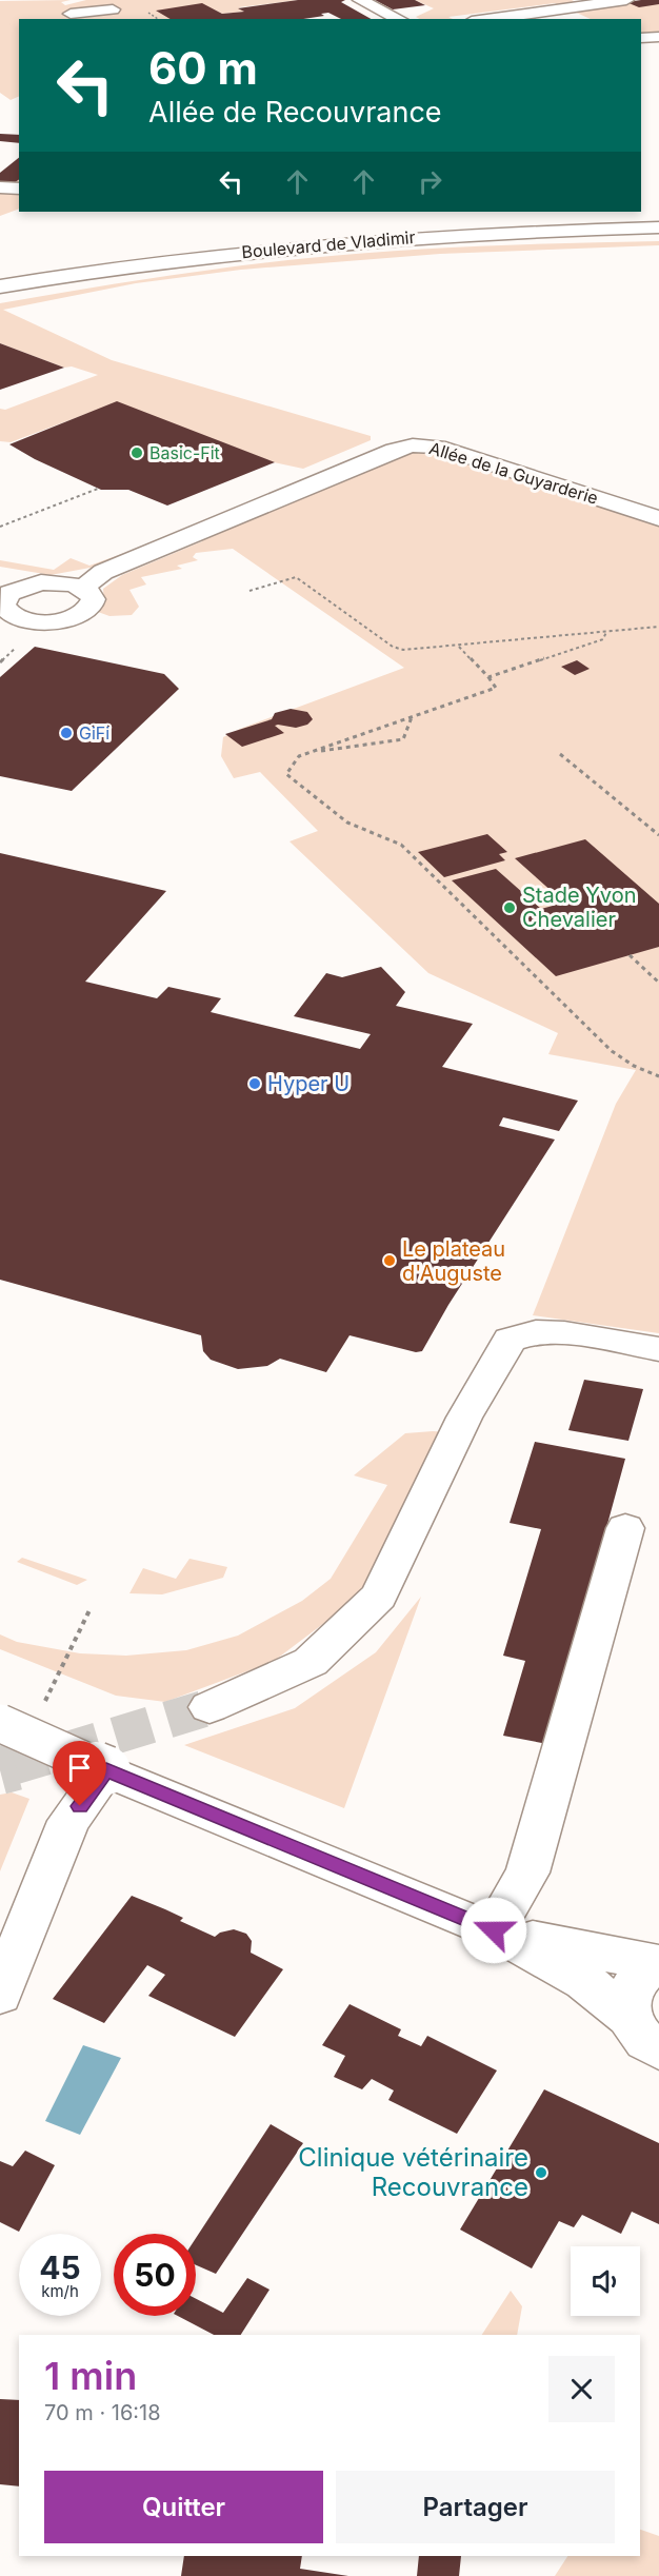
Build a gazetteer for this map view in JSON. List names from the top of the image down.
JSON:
{
  "streets": {
    "main road": ["Boulevard de Vladimir", "Allée de la Guyarderie"]
  },
  "places": [
    "Basic-Fit",
    "GiFi",
    "Stade Yvon Chevalier",
    "Hyper U",
    "Le plateau d'Auguste",
    "Clinique vétérinaire Recouvrance"
  ],
  "page": {
    "turn": ["60 m", "Allée de Recouvrance"],
    "speed": "45 km/h",
    "limit": "50",
    "heading": ["1 min", "70 m · 16:18"],
    "buttons": ["Quitter", "Partager"]
  }
}
